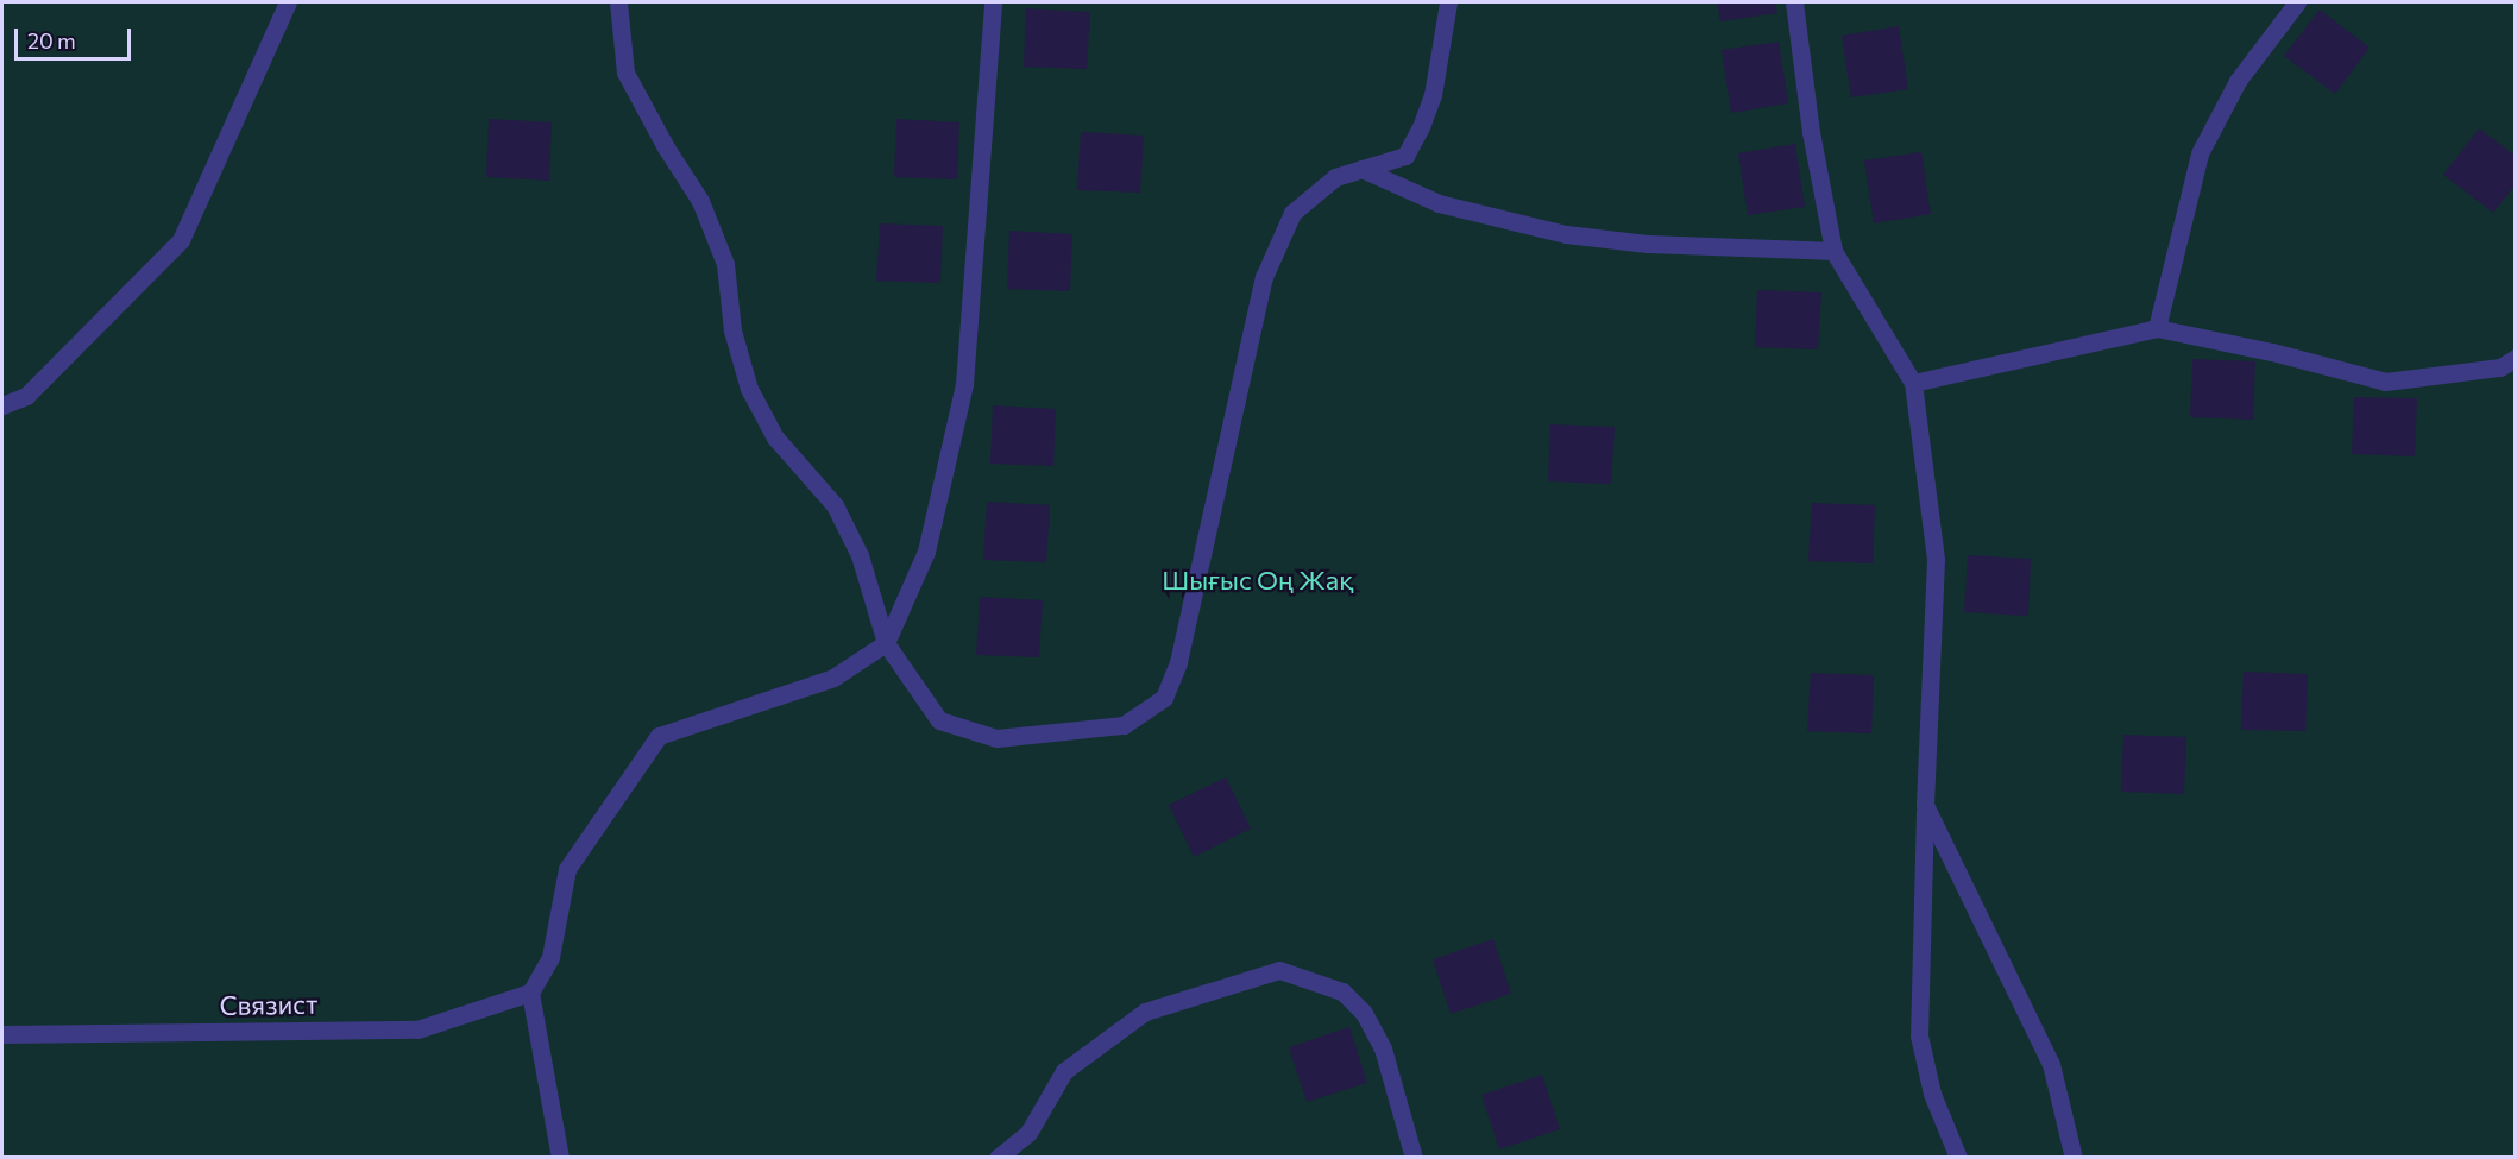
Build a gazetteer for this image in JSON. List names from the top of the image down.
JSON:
{
  "streets": {
    "street": ["Связист"]
  },
  "parks": ["Шығыс Оң Жақ"],
  "scale_bar": "20 m"
}
